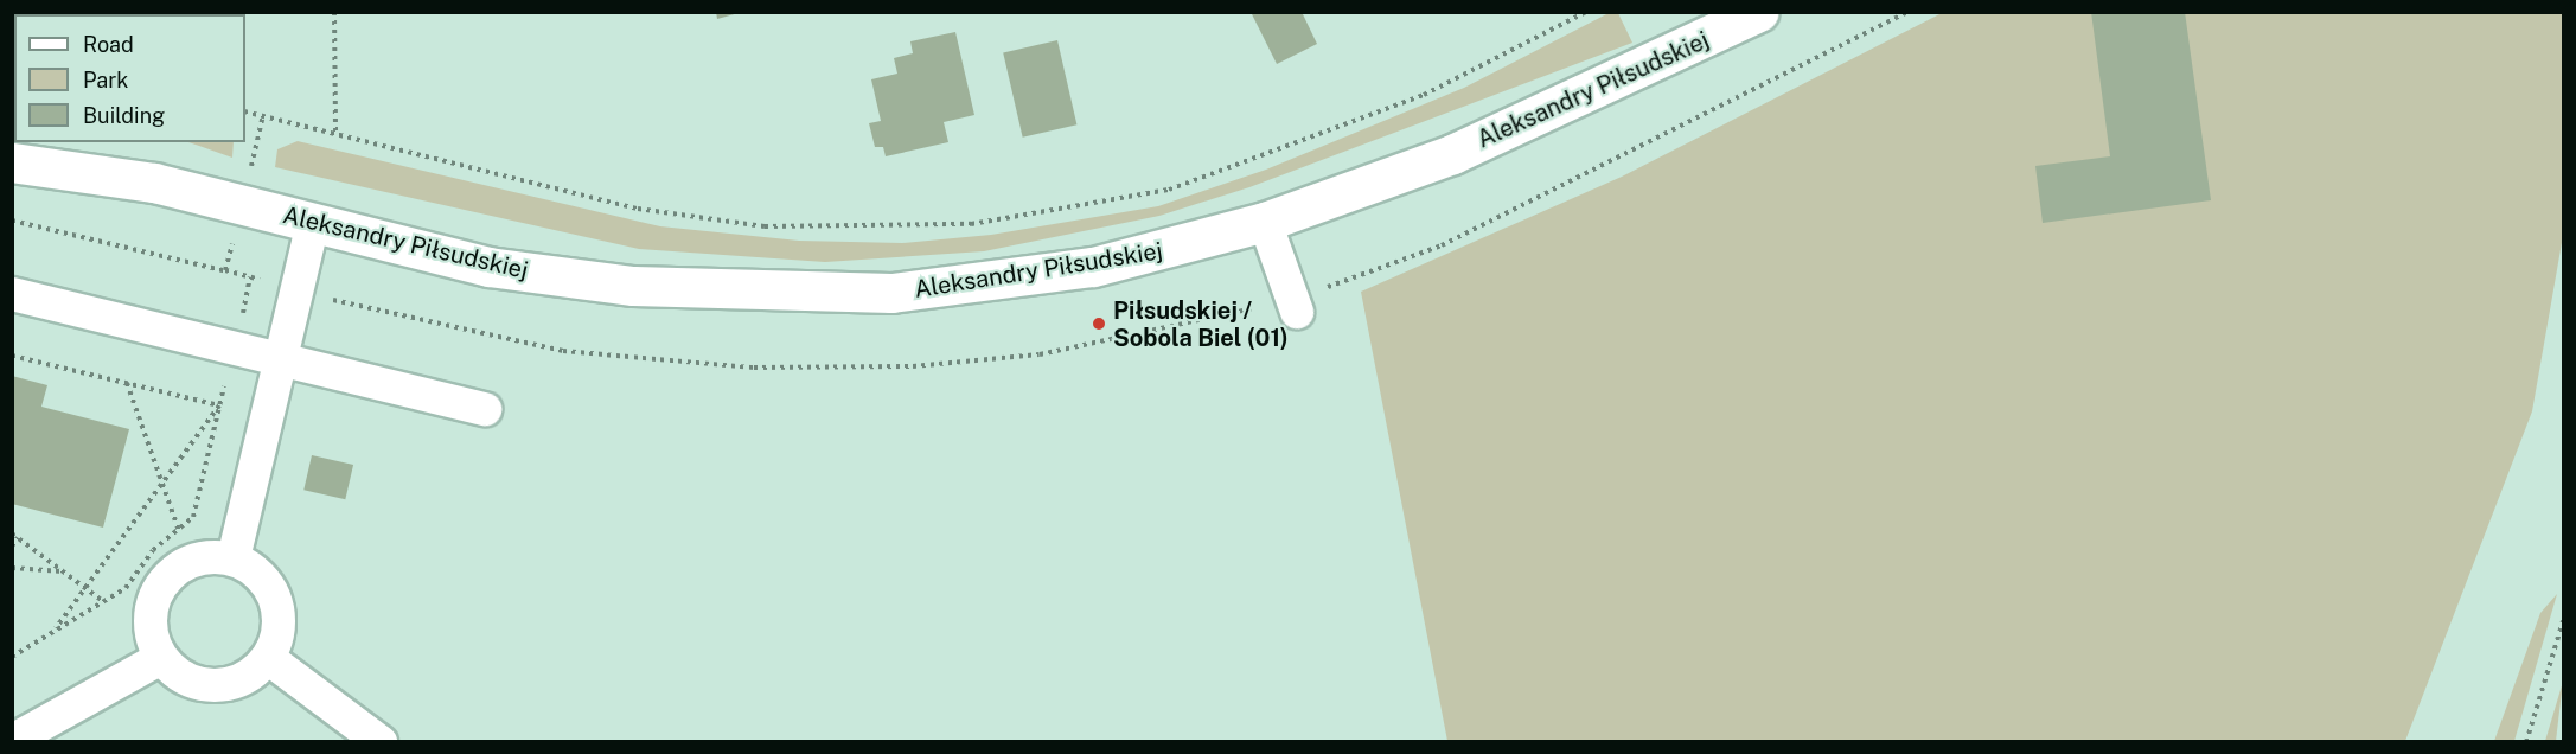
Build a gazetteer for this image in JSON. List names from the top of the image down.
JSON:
{
  "streets": {
    "street": ["Aleksandry Piłsudskiej"]
  },
  "places": ["Piłsudskiej / Sobola Biel (01)"],
  "legend": ["Road", "Park", "Building"]
}
